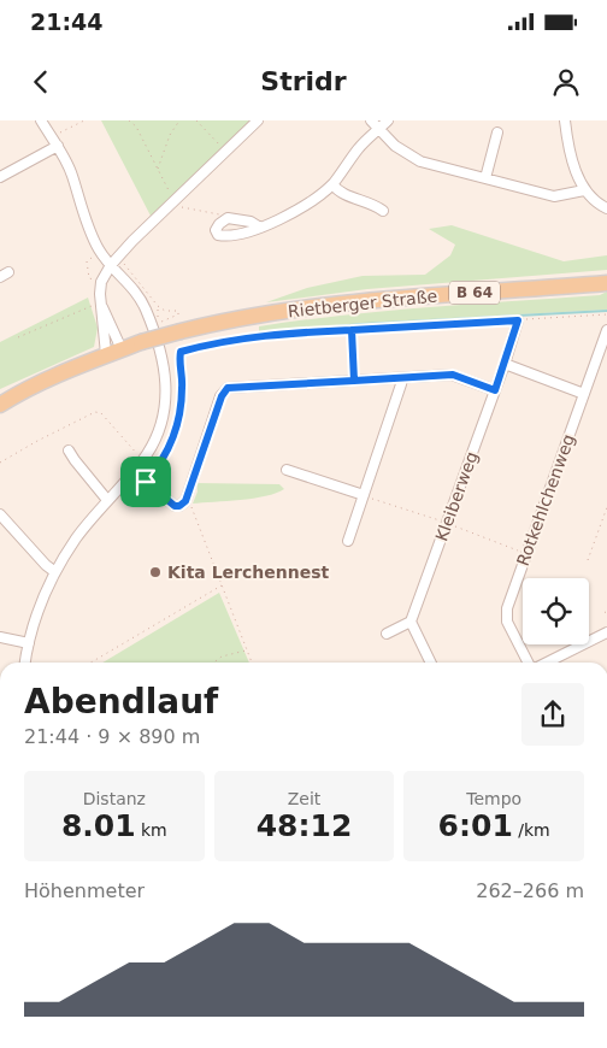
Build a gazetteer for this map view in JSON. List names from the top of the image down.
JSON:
{
  "streets": {
    "main road": ["B 64", "Rietberger Straße"],
    "street": ["Kleiberweg", "Rotkehlchenweg"]
  },
  "places": ["Kita Lerchennest"],
  "page": {
    "status": "21:44",
    "header": "Stridr",
    "heading": ["Abendlauf", "21:44 · 9 × 890 m"],
    "stats": [
      ["Distanz", "8.01 km"],
      ["Zeit", "48:12"],
      ["Tempo", "6:01 /km"]
    ],
    "chart": ["Höhenmeter", "262–266 m"]
  }
}
